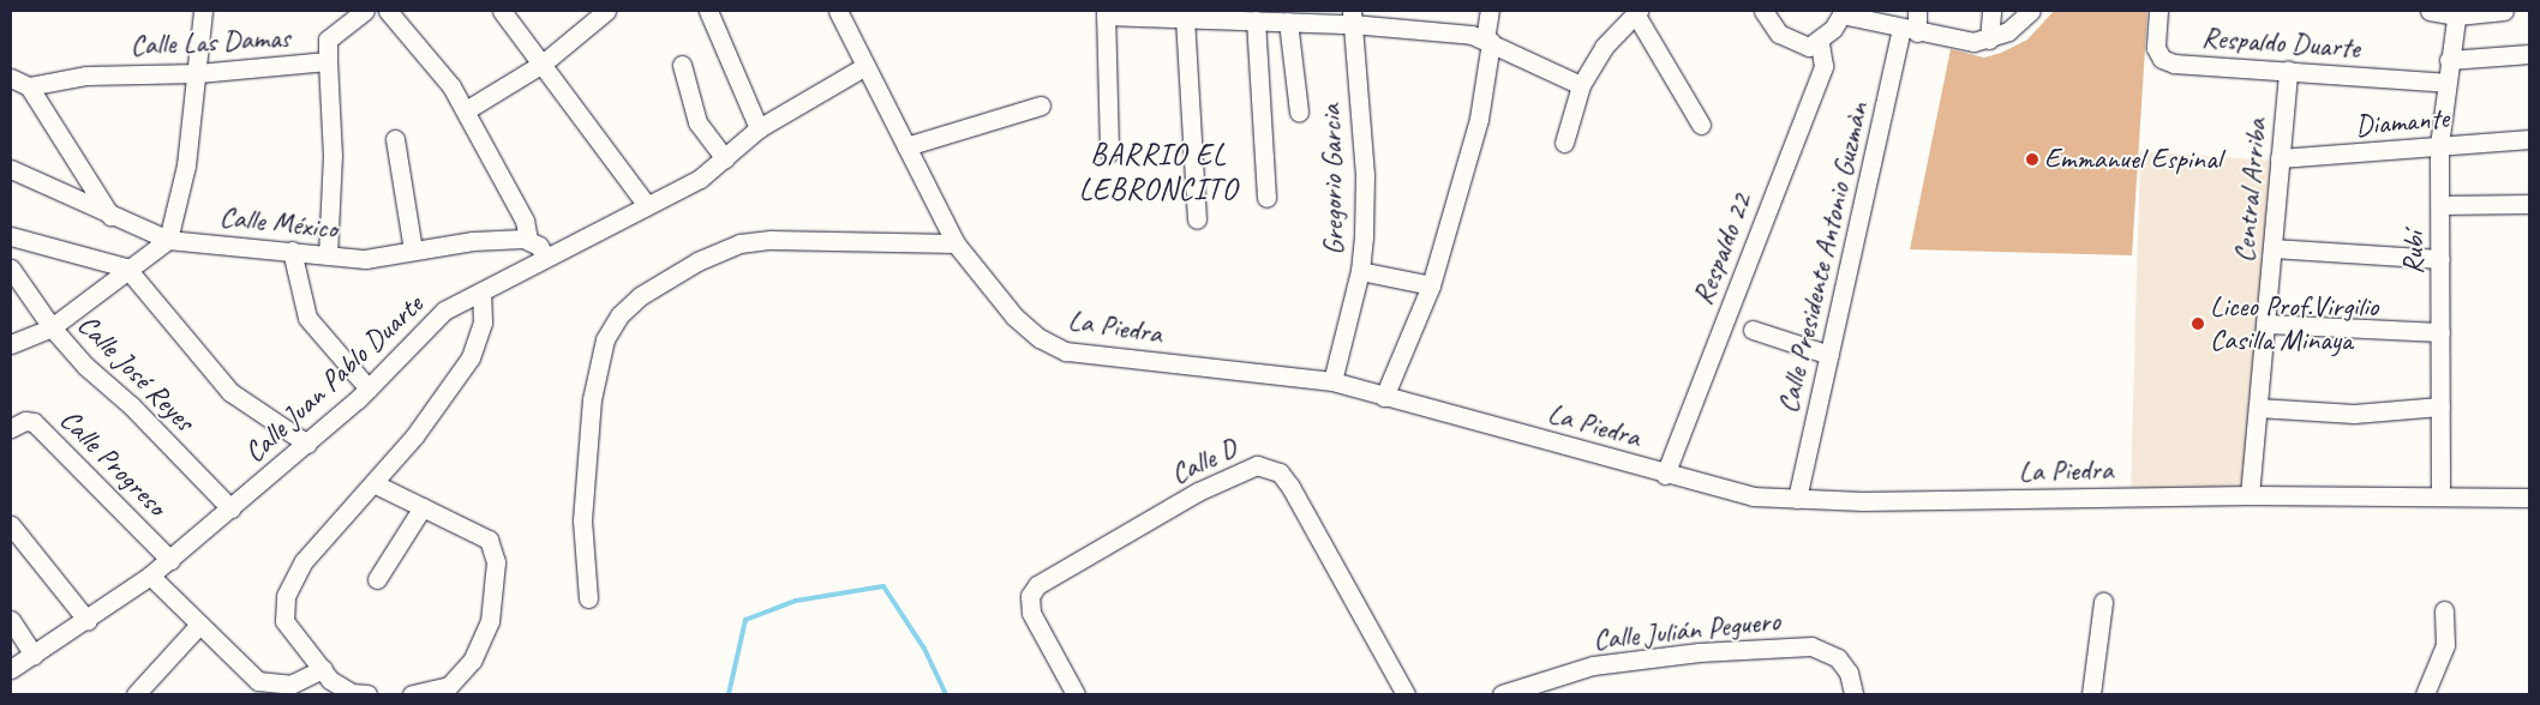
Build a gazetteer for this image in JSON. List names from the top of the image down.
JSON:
{
  "streets": {
    "street": [
      "Calle Las Damas",
      "Respaldo Duarte",
      "Diamante",
      "Gregorio Garcia",
      "Central Arriba",
      "Calle México",
      "Respaldo 22",
      "Rubí",
      "Calle Presidente Antonio Guzmàn",
      "La Piedra",
      "Calle José Reyes",
      "Calle Juan Pablo Duarte",
      "Calle D",
      "Calle Progreso",
      "Calle Julián Peguero"
    ]
  },
  "crossings": [
    ["Respaldo Duarte", "Central Arriba"],
    ["Respaldo Duarte", "Rubí"],
    ["Diamante", "Central Arriba"],
    ["Diamante", "Rubí"],
    ["Gregorio Garcia", "La Piedra"],
    ["Central Arriba", "La Piedra"],
    ["Respaldo 22", "La Piedra"],
    ["Rubí", "La Piedra"],
    ["Calle Presidente Antonio Guzmàn", "La Piedra"],
    ["La Piedra", "Calle Juan Pablo Duarte"],
    ["Calle José Reyes", "Calle Juan Pablo Duarte"],
    ["Calle Juan Pablo Duarte", "Calle Progreso"]
  ],
  "districts": ["BARRIO EL LEBRONCITO"],
  "places": ["Emmanuel Espinal", "Liceo Prof.Virgilio Casilla Minaya"]
}
